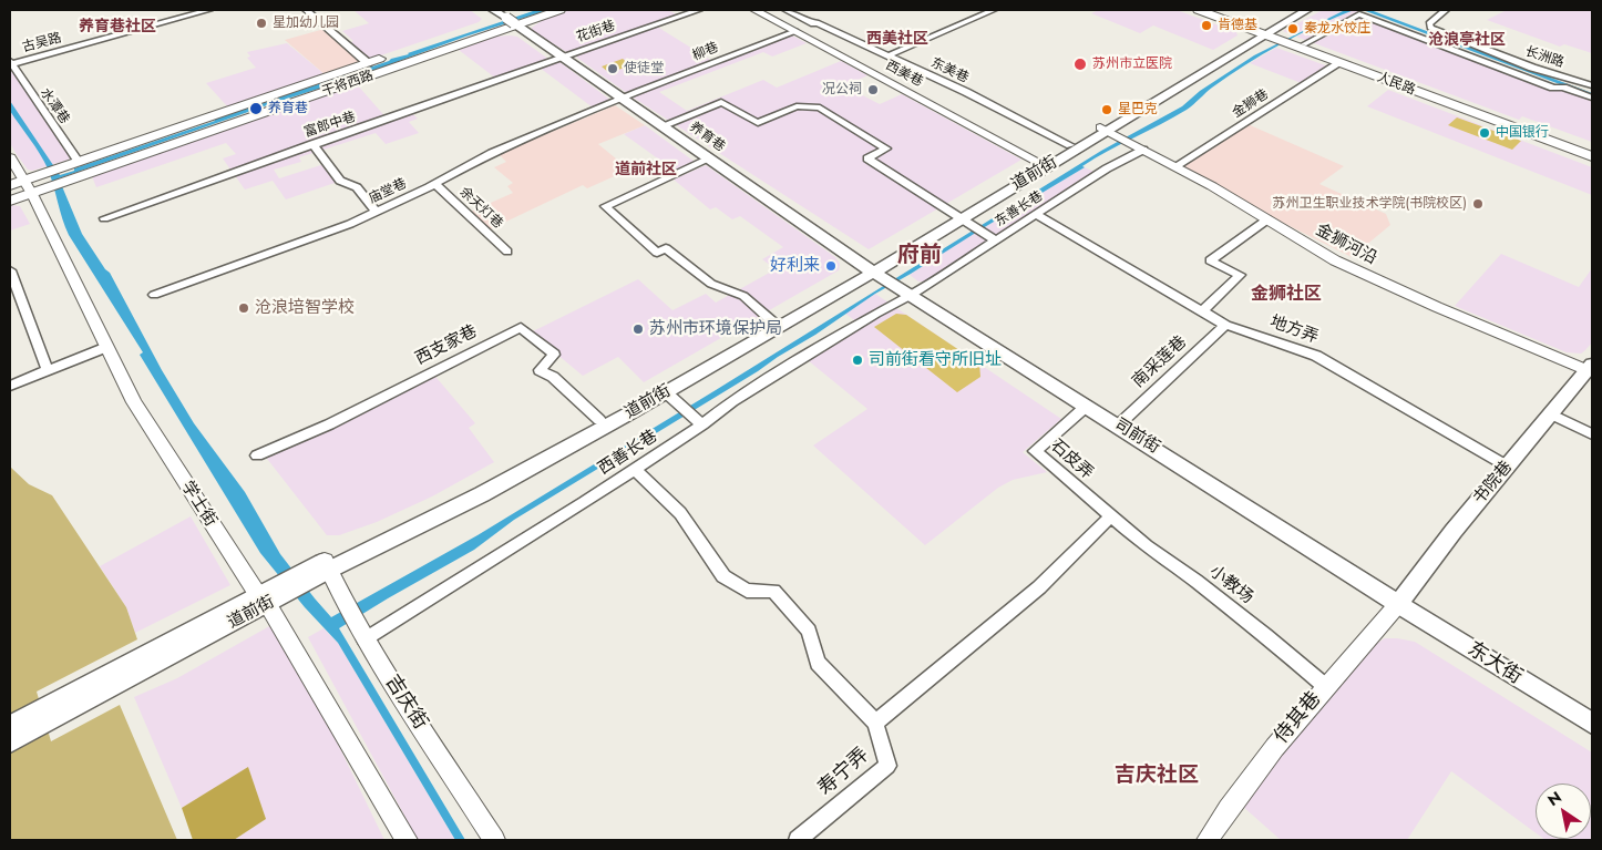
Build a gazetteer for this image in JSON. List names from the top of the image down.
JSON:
{
  "streets": {
    "main road": [
      "干将西路",
      "人民路",
      "养育巷",
      "道前街",
      "司前街",
      "书院巷",
      "东大街"
    ],
    "street": [
      "花街巷",
      "古吴路",
      "柳巷",
      "长洲路",
      "东美巷",
      "西美巷",
      "金狮巷",
      "水潭巷",
      "富郎中巷",
      "庙堂巷",
      "余天灯巷",
      "东善长巷",
      "金狮河沿",
      "地方弄",
      "西支家巷",
      "南采莲巷",
      "西善长巷",
      "石皮弄",
      "学士街",
      "小教场",
      "吉庆街",
      "侍其巷",
      "寿宁弄"
    ]
  },
  "crossings": [
    ["花街巷", "富郎中巷"],
    ["花街巷", "养育巷"],
    ["古吴路", "水潭巷"],
    ["柳巷", "西美巷"],
    ["柳巷", "养育巷"],
    ["柳巷", "庙堂巷"],
    ["东美巷", "道前街"],
    ["西美巷", "道前街"],
    ["干将西路", "水潭巷"],
    ["干将西路", "养育巷"],
    ["干将西路", "学士街"],
    ["人民路", "金狮巷"],
    ["人民路", "道前街"],
    ["金狮巷", "金狮河沿"],
    ["富郎中巷", "养育巷"],
    ["养育巷", "道前街"],
    ["养育巷", "庙堂巷"],
    ["养育巷", "司前街"],
    ["道前街", "金狮河沿"],
    ["道前街", "西支家巷"],
    ["道前街", "司前街"],
    ["道前街", "学士街"],
    ["道前街", "吉庆街"],
    ["庙堂巷", "余天灯巷"],
    ["东善长巷", "金狮河沿"],
    ["东善长巷", "地方弄"],
    ["东善长巷", "司前街"],
    ["东善长巷", "西善长巷"],
    ["金狮河沿", "书院巷"],
    ["地方弄", "南采莲巷"],
    ["地方弄", "书院巷"],
    ["南采莲巷", "司前街"],
    ["司前街", "西善长巷"],
    ["司前街", "石皮弄"],
    ["司前街", "书院巷"],
    ["司前街", "东大街"],
    ["司前街", "侍其巷"],
    ["西善长巷", "吉庆街"],
    ["石皮弄", "小教场"],
    ["书院巷", "东大街"],
    ["书院巷", "侍其巷"],
    ["小教场", "侍其巷"],
    ["东大街", "侍其巷"]
  ],
  "districts": [
    "养育巷社区",
    "西美社区",
    "沧浪亭社区",
    "道前社区",
    "府前",
    "金狮社区",
    "吉庆社区"
  ],
  "places": [
    "星加幼儿园",
    "肯德基",
    "秦龙水饺庄",
    "苏州市立医院",
    "使徒堂",
    "况公祠",
    "养育巷",
    "星巴克",
    "中国银行",
    "苏州卫生职业技术学院(书院校区)",
    "好利来",
    "沧浪培智学校",
    "苏州市环境保护局",
    "司前街看守所旧址"
  ],
  "north": "top left"
}
